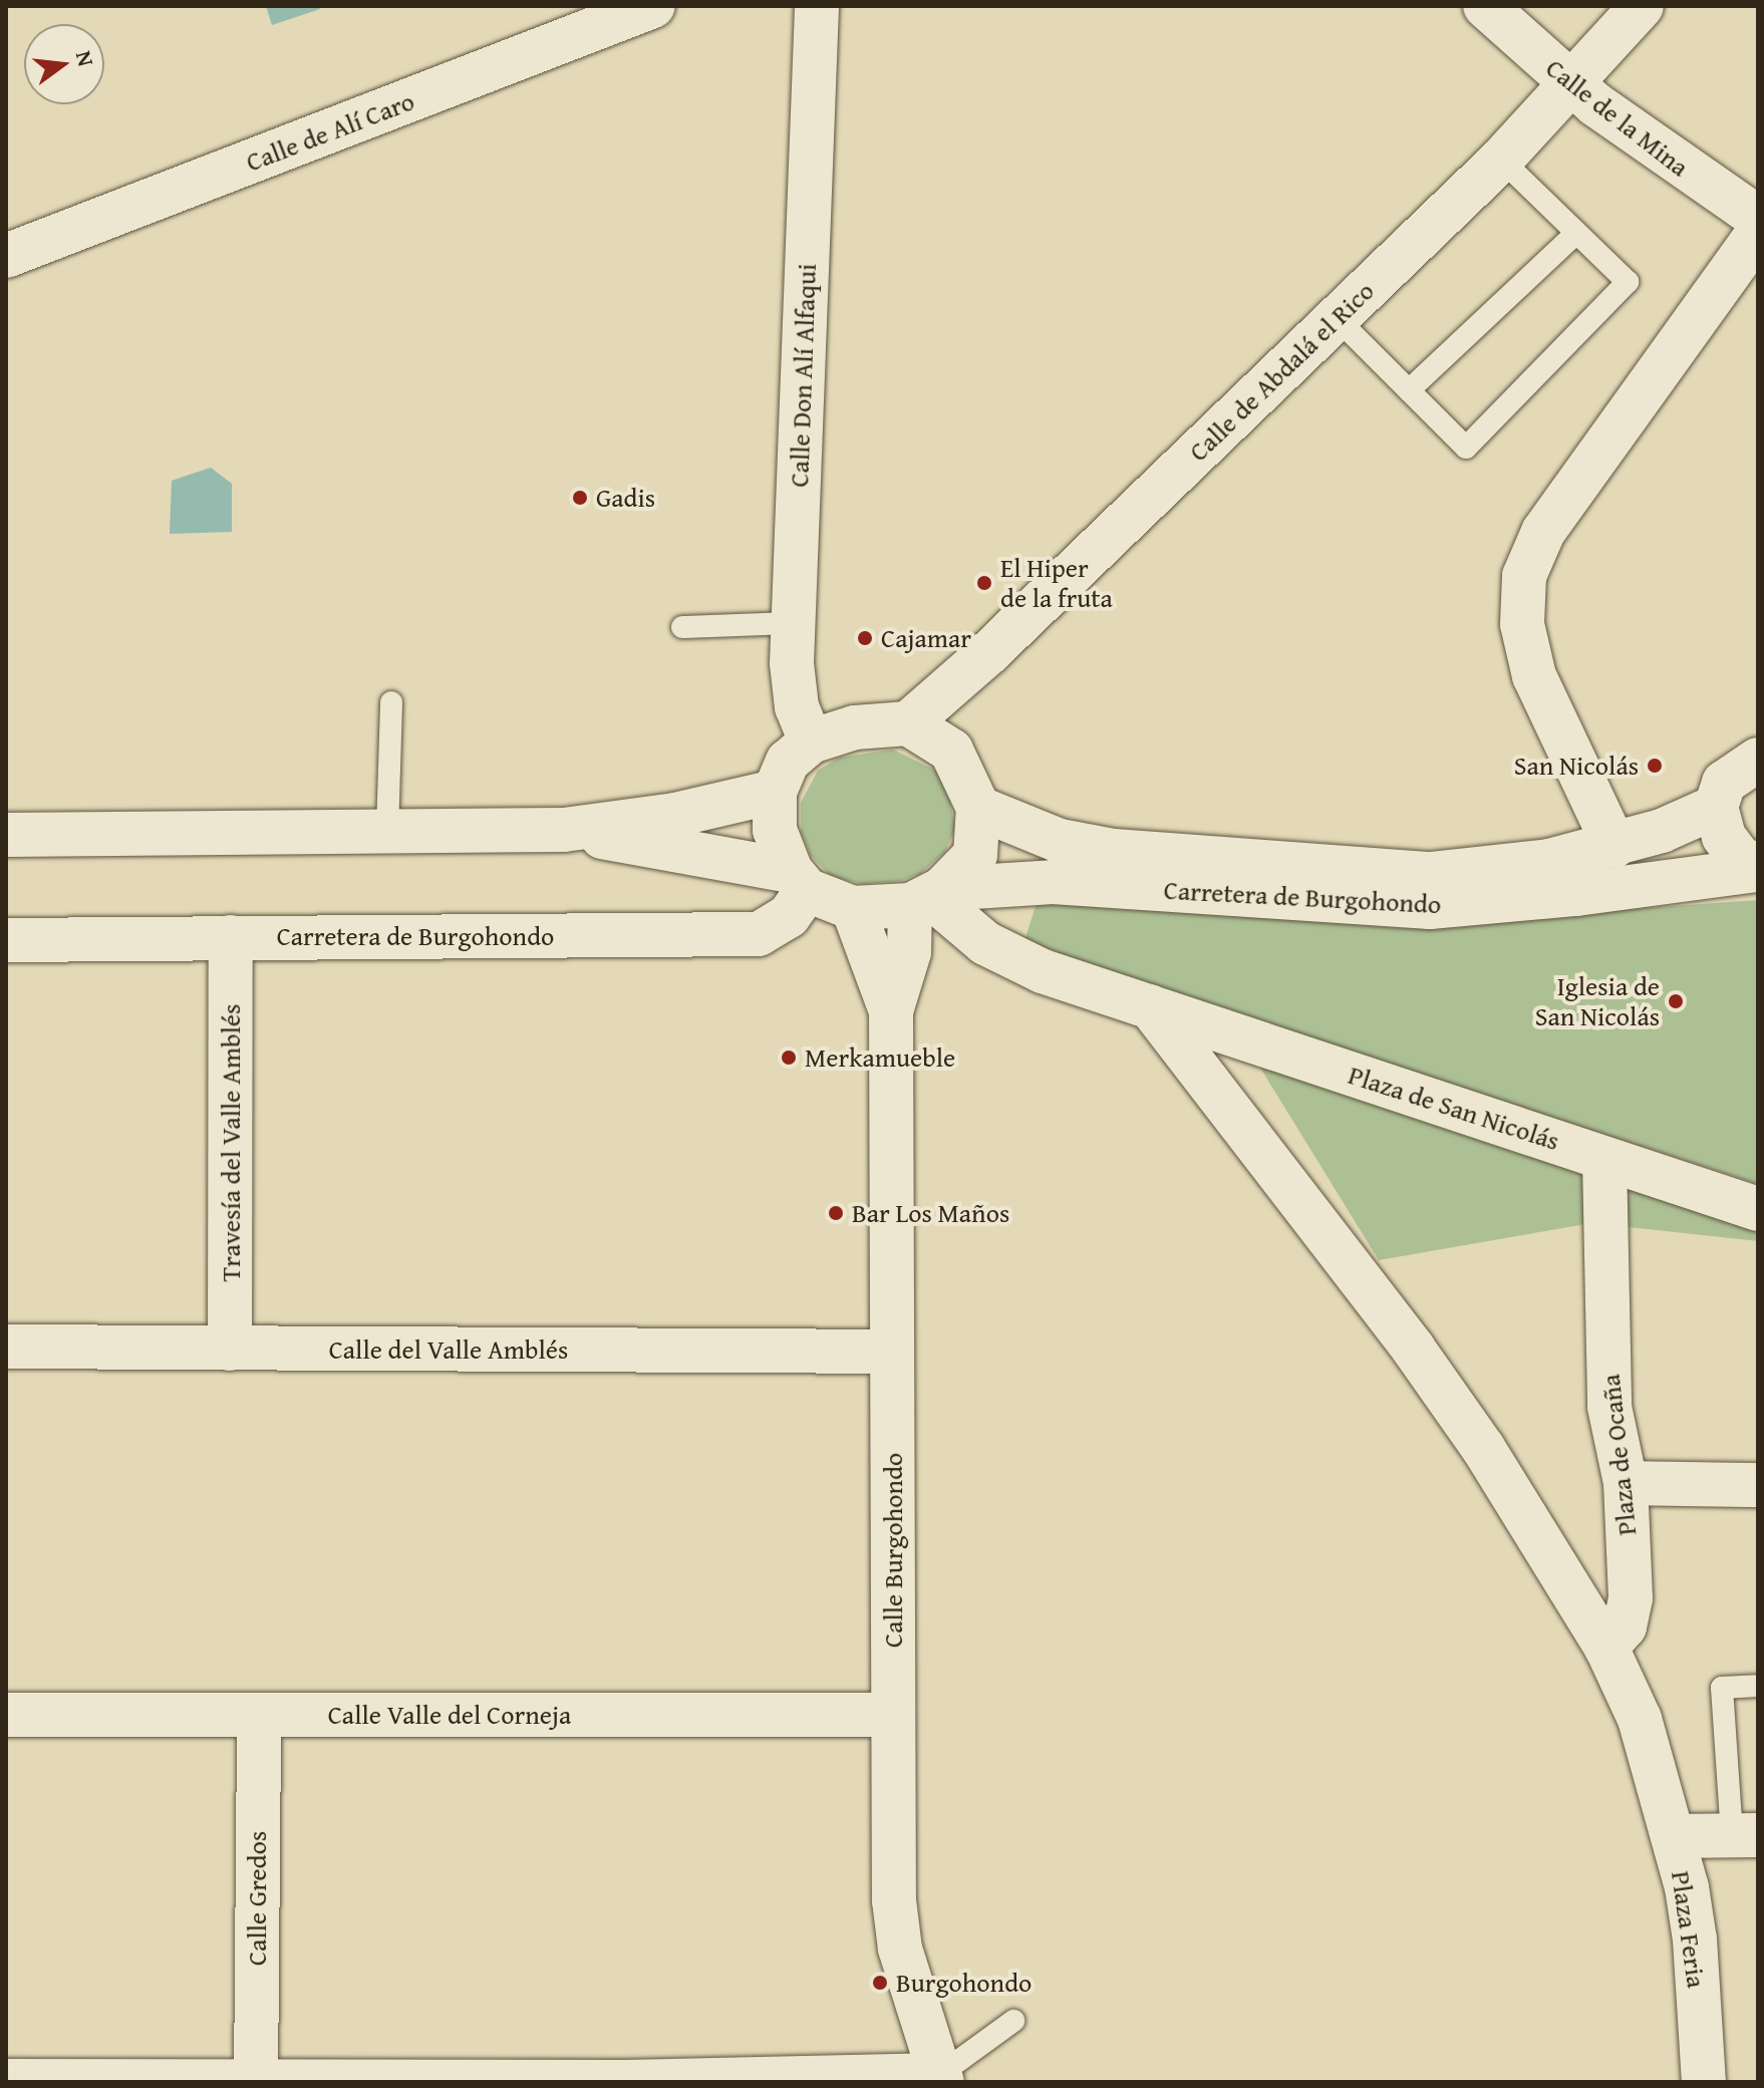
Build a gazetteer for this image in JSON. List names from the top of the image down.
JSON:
{
  "streets": {
    "street": [
      "Calle de la Mina",
      "Calle de Alí Caro",
      "Calle de Abdalá el Rico",
      "Calle Don Alí Alfaqui",
      "Carretera de Burgohondo",
      "Plaza de San Nicolás",
      "Travesía del Valle Amblés",
      "Calle del Valle Amblés",
      "Plaza de Ocaña",
      "Calle Burgohondo",
      "Calle Valle del Corneja",
      "Calle Gredos",
      "Plaza Feria"
    ]
  },
  "crossings": [
    ["Calle de la Mina", "Calle de Abdalá el Rico"],
    ["Calle de Abdalá el Rico", "Calle Don Alí Alfaqui"],
    ["Calle de Abdalá el Rico", "Carretera de Burgohondo"],
    ["Calle de Abdalá el Rico", "Plaza de San Nicolás"],
    ["Calle de Abdalá el Rico", "Calle Burgohondo"],
    ["Calle Don Alí Alfaqui", "Carretera de Burgohondo"],
    ["Calle Don Alí Alfaqui", "Plaza de San Nicolás"],
    ["Calle Don Alí Alfaqui", "Calle Burgohondo"],
    ["Carretera de Burgohondo", "Plaza de San Nicolás"],
    ["Carretera de Burgohondo", "Travesía del Valle Amblés"],
    ["Carretera de Burgohondo", "Calle Burgohondo"],
    ["Plaza de San Nicolás", "Plaza de Ocaña"],
    ["Plaza de San Nicolás", "Calle Burgohondo"],
    ["Travesía del Valle Amblés", "Calle del Valle Amblés"],
    ["Calle del Valle Amblés", "Calle Burgohondo"],
    ["Calle Burgohondo", "Calle Valle del Corneja"],
    ["Calle Valle del Corneja", "Calle Gredos"]
  ],
  "places": [
    "Gadis",
    "El Hiper de la fruta",
    "Cajamar",
    "San Nicolás",
    "Iglesia de San Nicolás",
    "Merkamueble",
    "Bar Los Maños",
    "Burgohondo"
  ],
  "north": "right"
}
